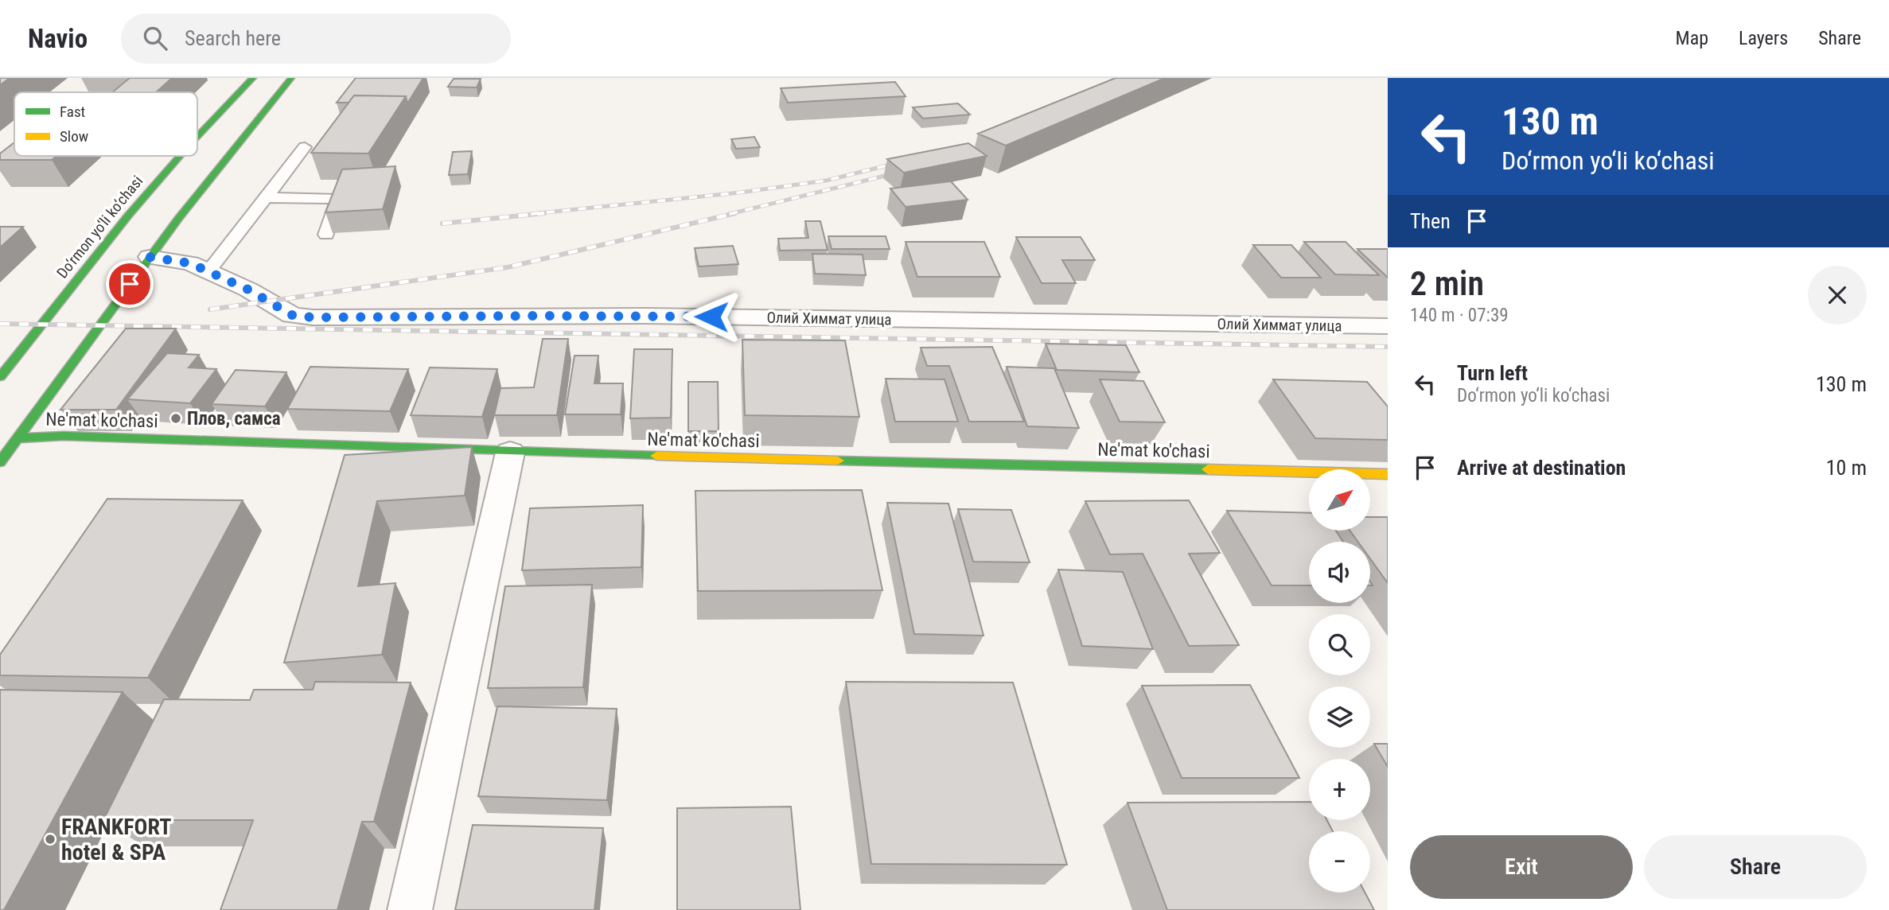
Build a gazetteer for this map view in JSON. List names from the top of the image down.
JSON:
{
  "streets": {
    "main road": ["Do‘rmon yo‘li ko‘chasi", "Ne'mat ko'chasi"],
    "street": ["Олий Химмат улица"]
  },
  "places": ["Плов, самса", "FRANKFORT hotel & SPA"],
  "legend": ["Fast", "Slow"],
  "north": "top right",
  "page": {
    "header": "Navio",
    "search": "Search here",
    "nav": ["Map", "Layers", "Share"],
    "turn": ["130 m", "Do‘rmon yo‘li ko‘chasi"],
    "then": "Then",
    "heading": ["2 min", "140 m · 07:39"],
    "list": [
      {
        "name": "Turn left",
        "note": "Do‘rmon yo‘li ko‘chasi",
        "value": "130 m"
      },
      {
        "name": "Arrive at destination",
        "value": "10 m"
      }
    ],
    "map_buttons": ["+", "−"],
    "buttons": ["Exit", "Share"]
  }
}
